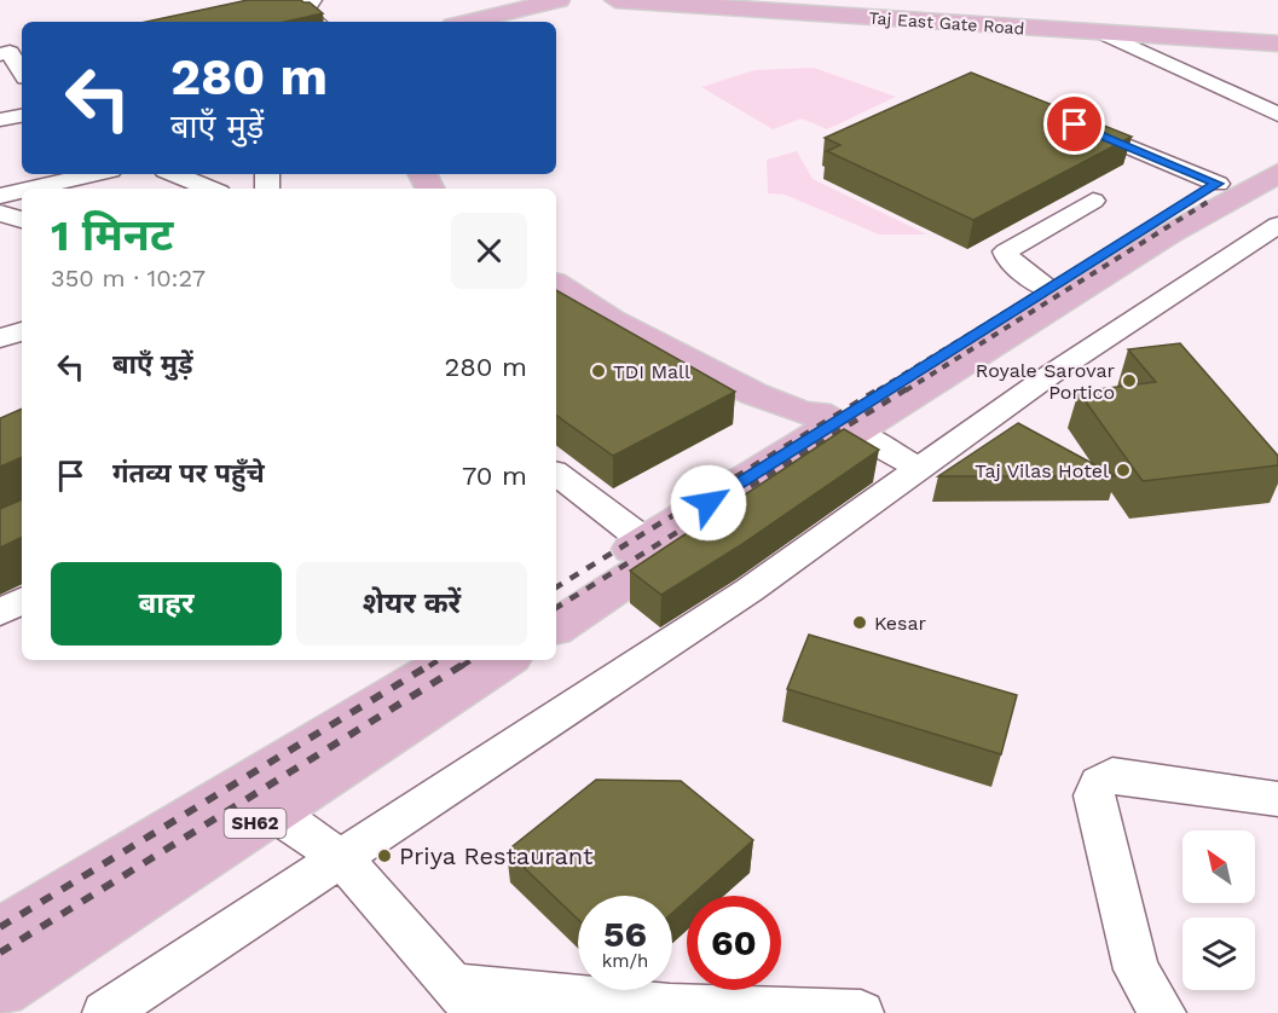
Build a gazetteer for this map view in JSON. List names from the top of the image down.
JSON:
{
  "streets": {
    "main road": ["Taj East Gate Road", "SH62"]
  },
  "places": [
    "TDI Mall",
    "Royale Sarovar Portico",
    "Taj Vilas Hotel",
    "Kesar",
    "Priya Restaurant"
  ],
  "north": "top left",
  "page": {
    "turn": ["280 m", "बाएँ मुड़ें"],
    "heading": ["1 मिनट", "350 m · 10:27"],
    "list": [
      {
        "name": "बाएँ मुड़ें",
        "value": "280 m"
      },
      {
        "name": "गंतव्य पर पहुँचे",
        "value": "70 m"
      }
    ],
    "buttons": ["बाहर", "शेयर करें"],
    "speed": "56 km/h",
    "limit": "60"
  }
}
